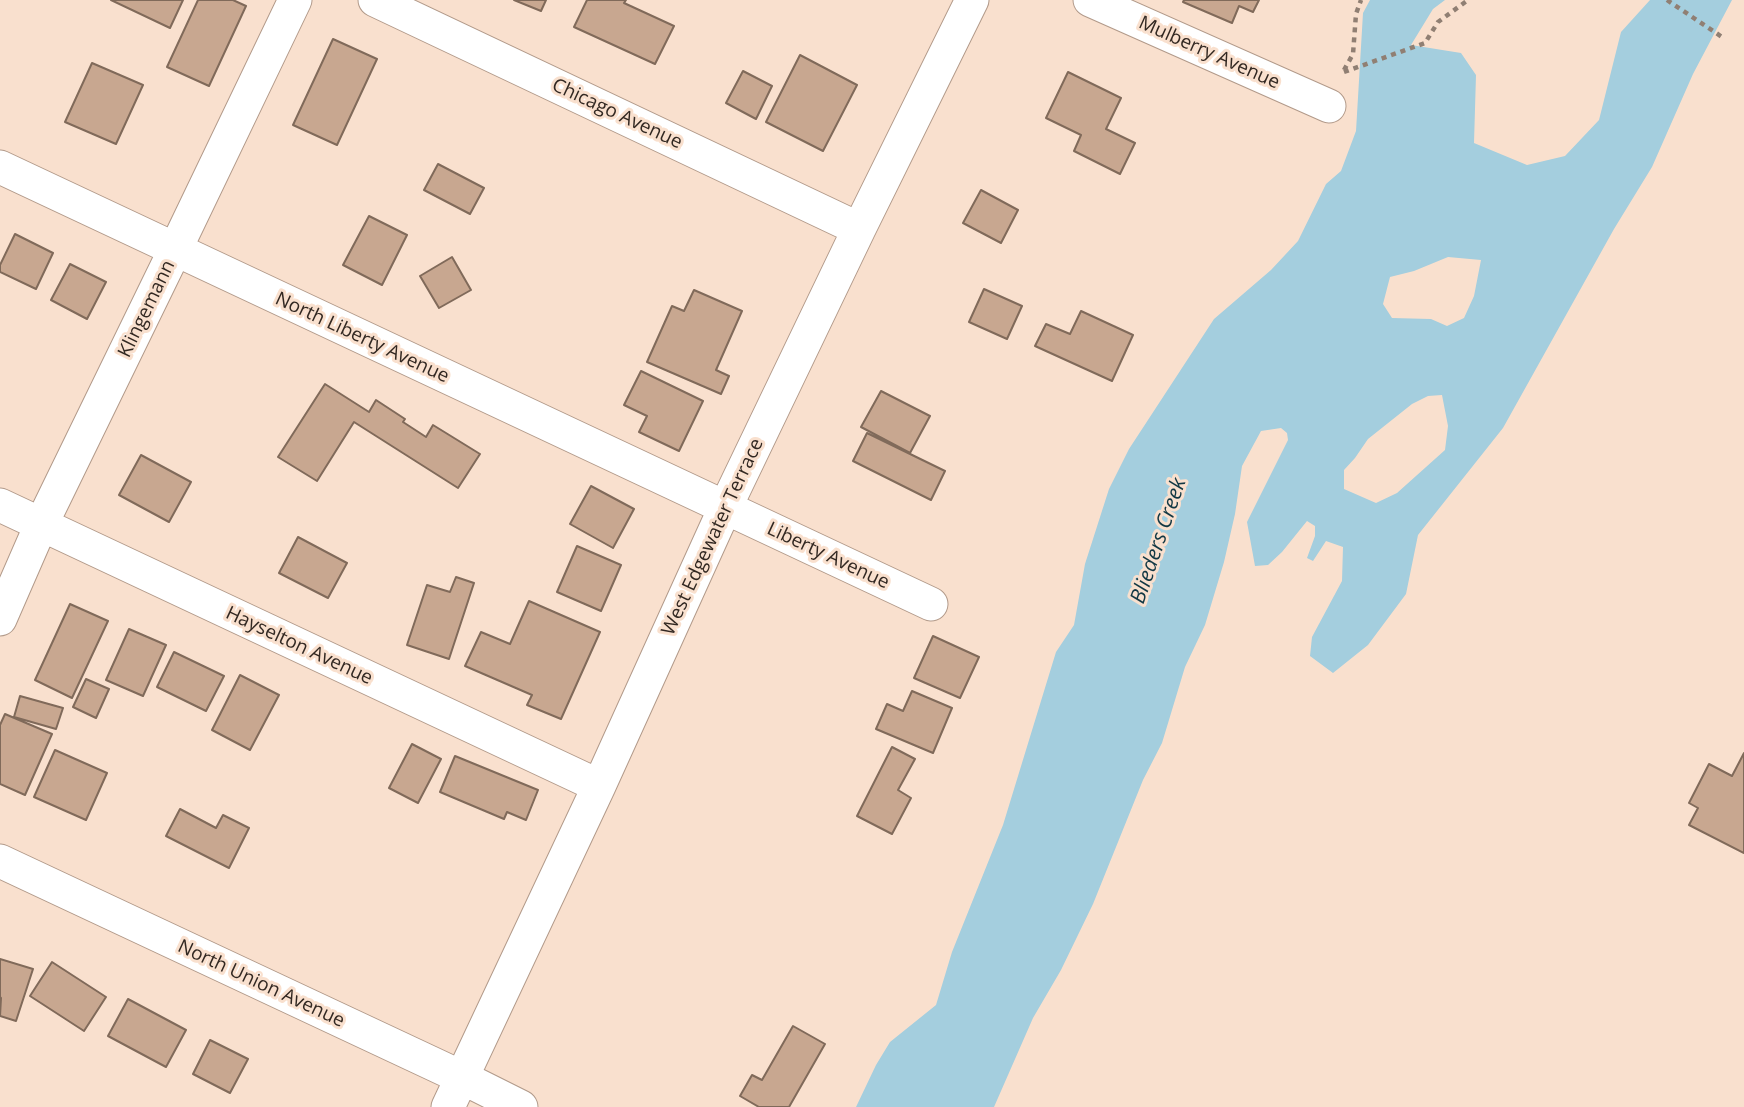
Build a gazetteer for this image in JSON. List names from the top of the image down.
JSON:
{
  "streets": {
    "street": [
      "Mulberry Avenue",
      "Chicago Avenue",
      "Klingemann",
      "North Liberty Avenue",
      "West Edgewater Terrace",
      "Liberty Avenue",
      "Hayselton Avenue",
      "North Union Avenue"
    ]
  },
  "crossings": [
    ["Chicago Avenue", "West Edgewater Terrace"],
    ["Klingemann", "North Liberty Avenue"],
    ["Klingemann", "Hayselton Avenue"],
    ["North Liberty Avenue", "West Edgewater Terrace"],
    ["North Liberty Avenue", "Liberty Avenue"],
    ["West Edgewater Terrace", "Liberty Avenue"],
    ["West Edgewater Terrace", "Hayselton Avenue"],
    ["West Edgewater Terrace", "North Union Avenue"]
  ],
  "water": ["Blieders Creek"]
}
